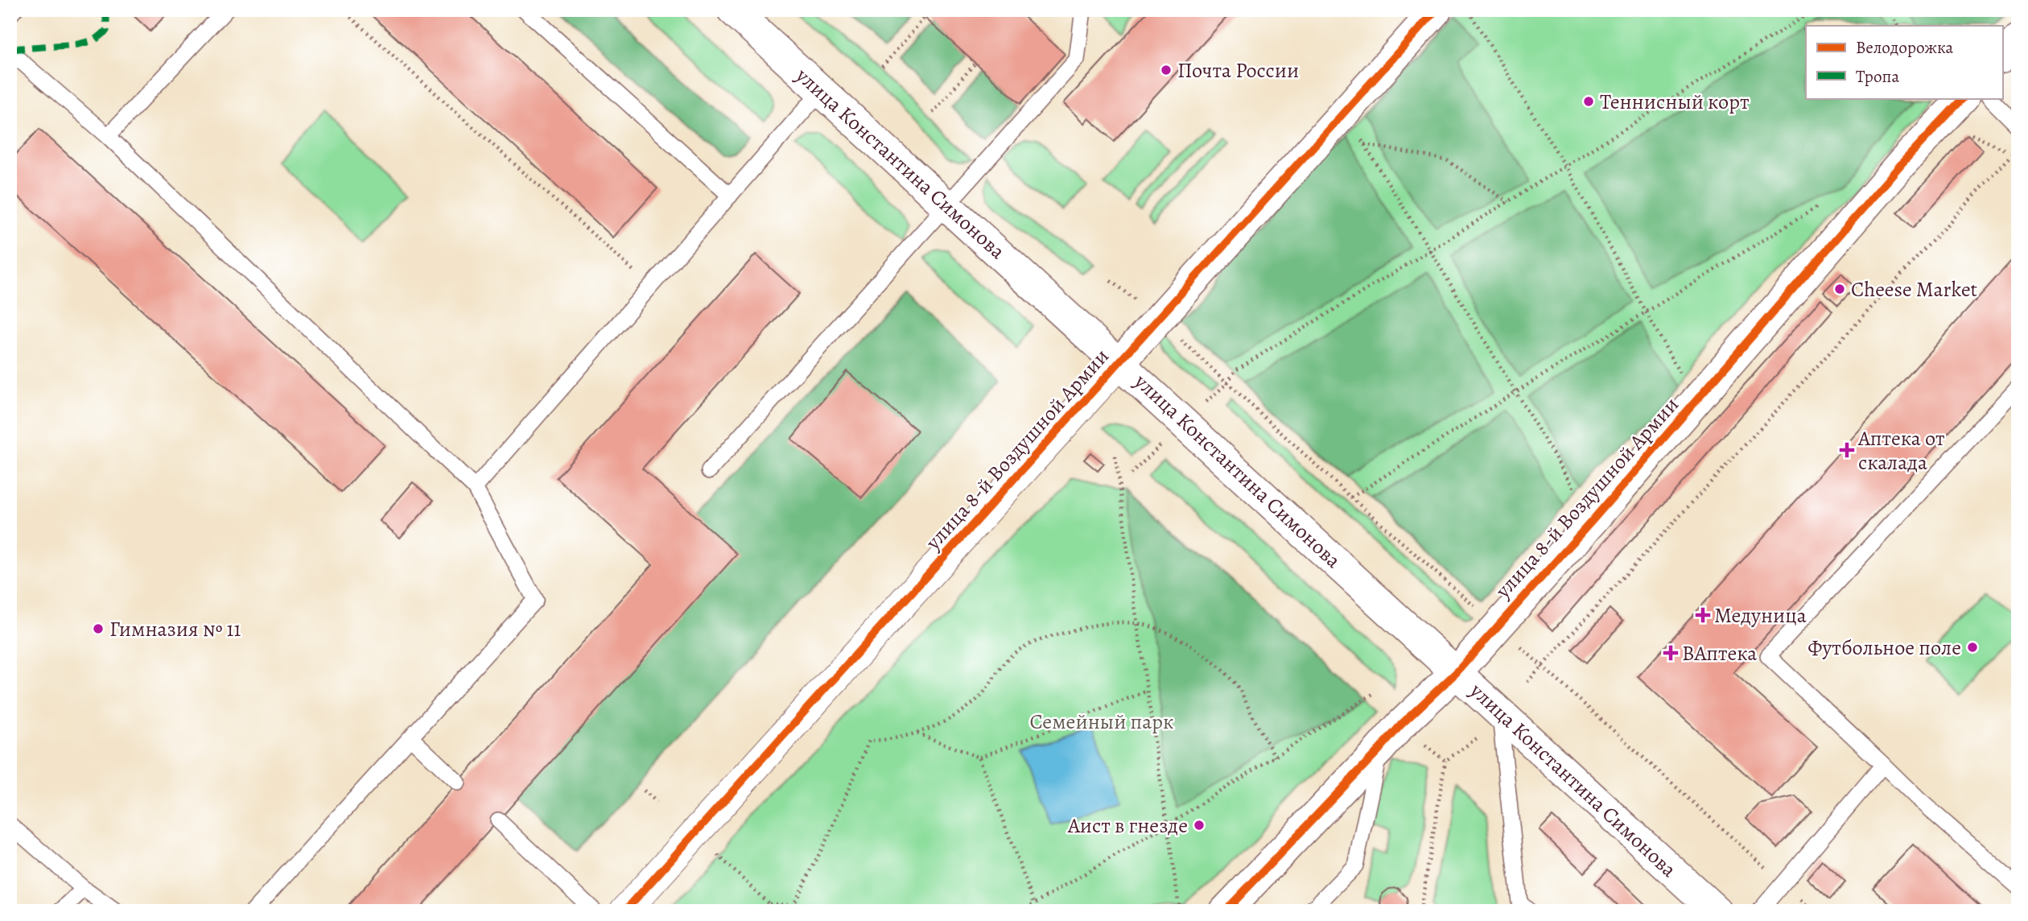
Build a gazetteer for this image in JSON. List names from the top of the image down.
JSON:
{
  "streets": {
    "street": ["улица Константина Симонова", "улица 8-й Воздушной Армии"]
  },
  "crossings": [
    ["улица Константина Симонова", "улица 8-й Воздушной Армии"]
  ],
  "parks": ["Семейный парк"],
  "places": {
    "other": [
      "Почта России",
      "Теннисный корт",
      "Cheese Market",
      "Гимназия № 11",
      "Футбольное поле",
      "Аист в гнезде"
    ],
    "health": ["Аптека от скалада", "Медуница", "BАптека"]
  },
  "legend": ["Велодорожка", "Тропа"]
}
